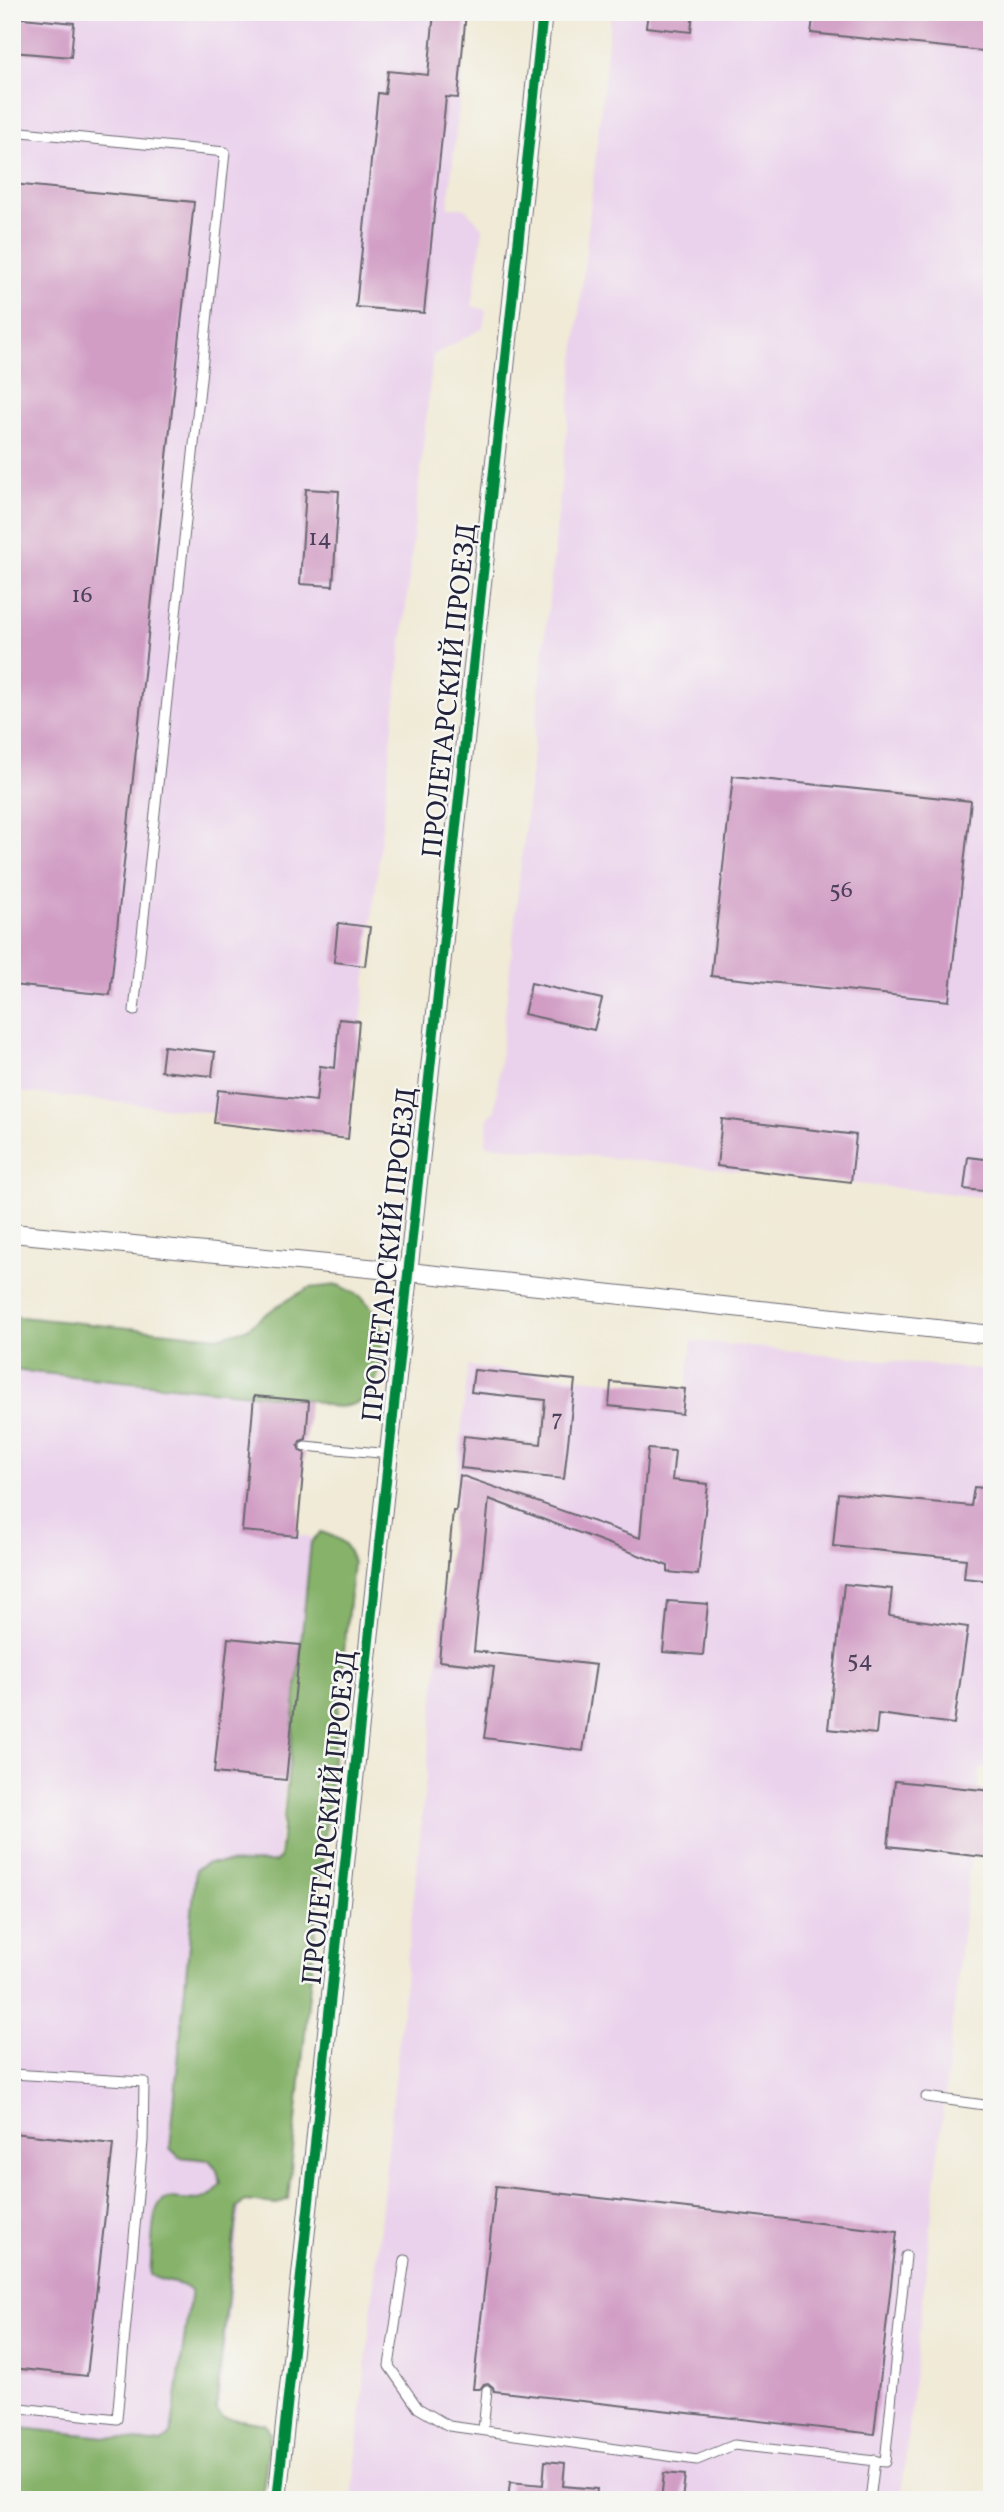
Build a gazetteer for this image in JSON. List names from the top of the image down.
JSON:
{
  "streets": {
    "street": ["ПРОЛЕТАРСКИЙ ПРОЕЗД"]
  },
  "house_numbers": [
    "14",
    "16",
    "56",
    "7",
    "54"
  ]
}
